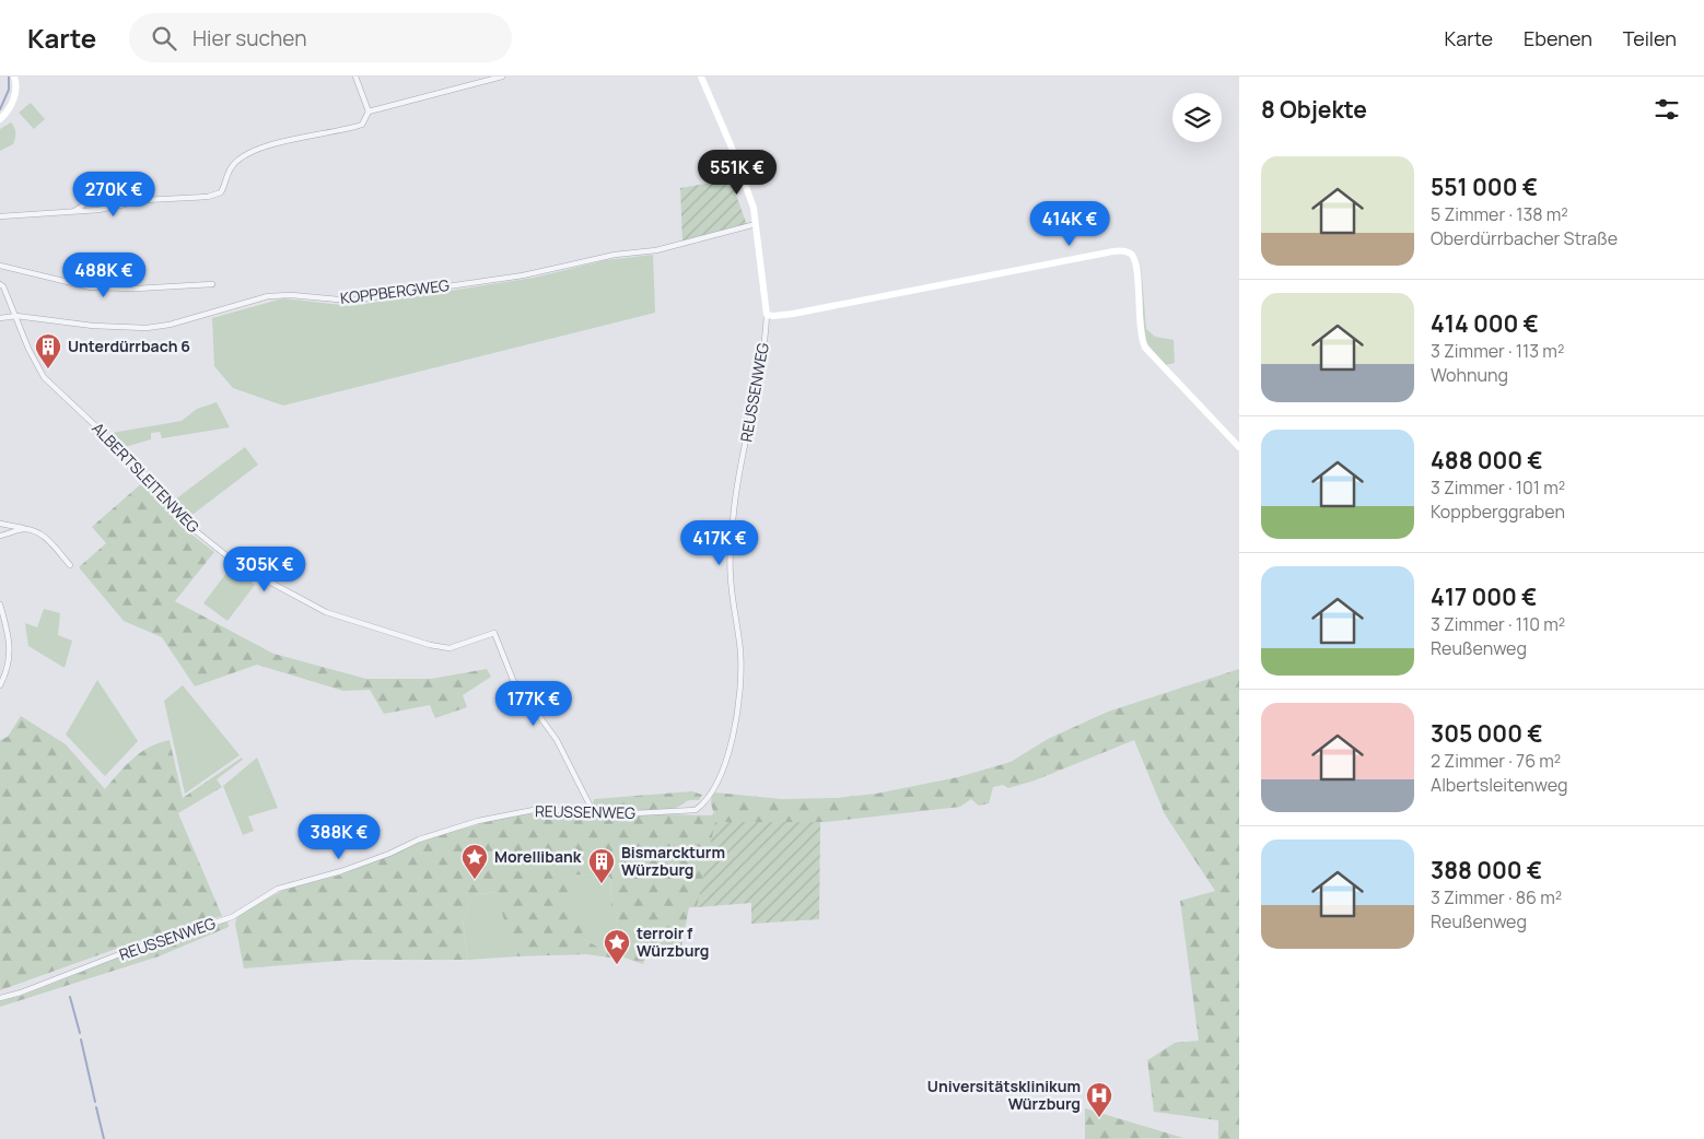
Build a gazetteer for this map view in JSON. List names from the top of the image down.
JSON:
{
  "streets": {
    "street": ["KOPPBERGWEG", "REUSSENWEG", "ALBERTSLEITENWEG"]
  },
  "crossings": [
    ["KOPPBERGWEG", "ALBERTSLEITENWEG"],
    ["REUSSENWEG", "ALBERTSLEITENWEG"]
  ],
  "places": {
    "building": ["Unterdürrbach 6", "Bismarckturm Würzburg"],
    "place": ["Morellibank", "terroir f Würzburg"],
    "hospital": ["Universitätsklinikum Würzburg"]
  },
  "page": {
    "header": "Karte",
    "search": "Hier suchen",
    "nav": ["Karte", "Ebenen", "Teilen"],
    "heading": "8 Objekte",
    "list": [
      {
        "name": "551 000 €",
        "note": "5 Zimmer · 138 m² · Oberdürrbacher Straße"
      },
      {
        "name": "414 000 €",
        "note": "3 Zimmer · 113 m² · Wohnung"
      },
      {
        "name": "488 000 €",
        "note": "3 Zimmer · 101 m² · Koppberggraben"
      },
      {
        "name": "417 000 €",
        "note": "3 Zimmer · 110 m² · Reußenweg"
      },
      {
        "name": "305 000 €",
        "note": "2 Zimmer · 76 m² · Albertsleitenweg"
      },
      {
        "name": "388 000 €",
        "note": "3 Zimmer · 86 m² · Reußenweg"
      }
    ],
    "price": [
      "551K €",
      "270K €",
      "414K €",
      "488K €",
      "417K €",
      "305K €",
      "177K €",
      "388K €"
    ]
  }
}
